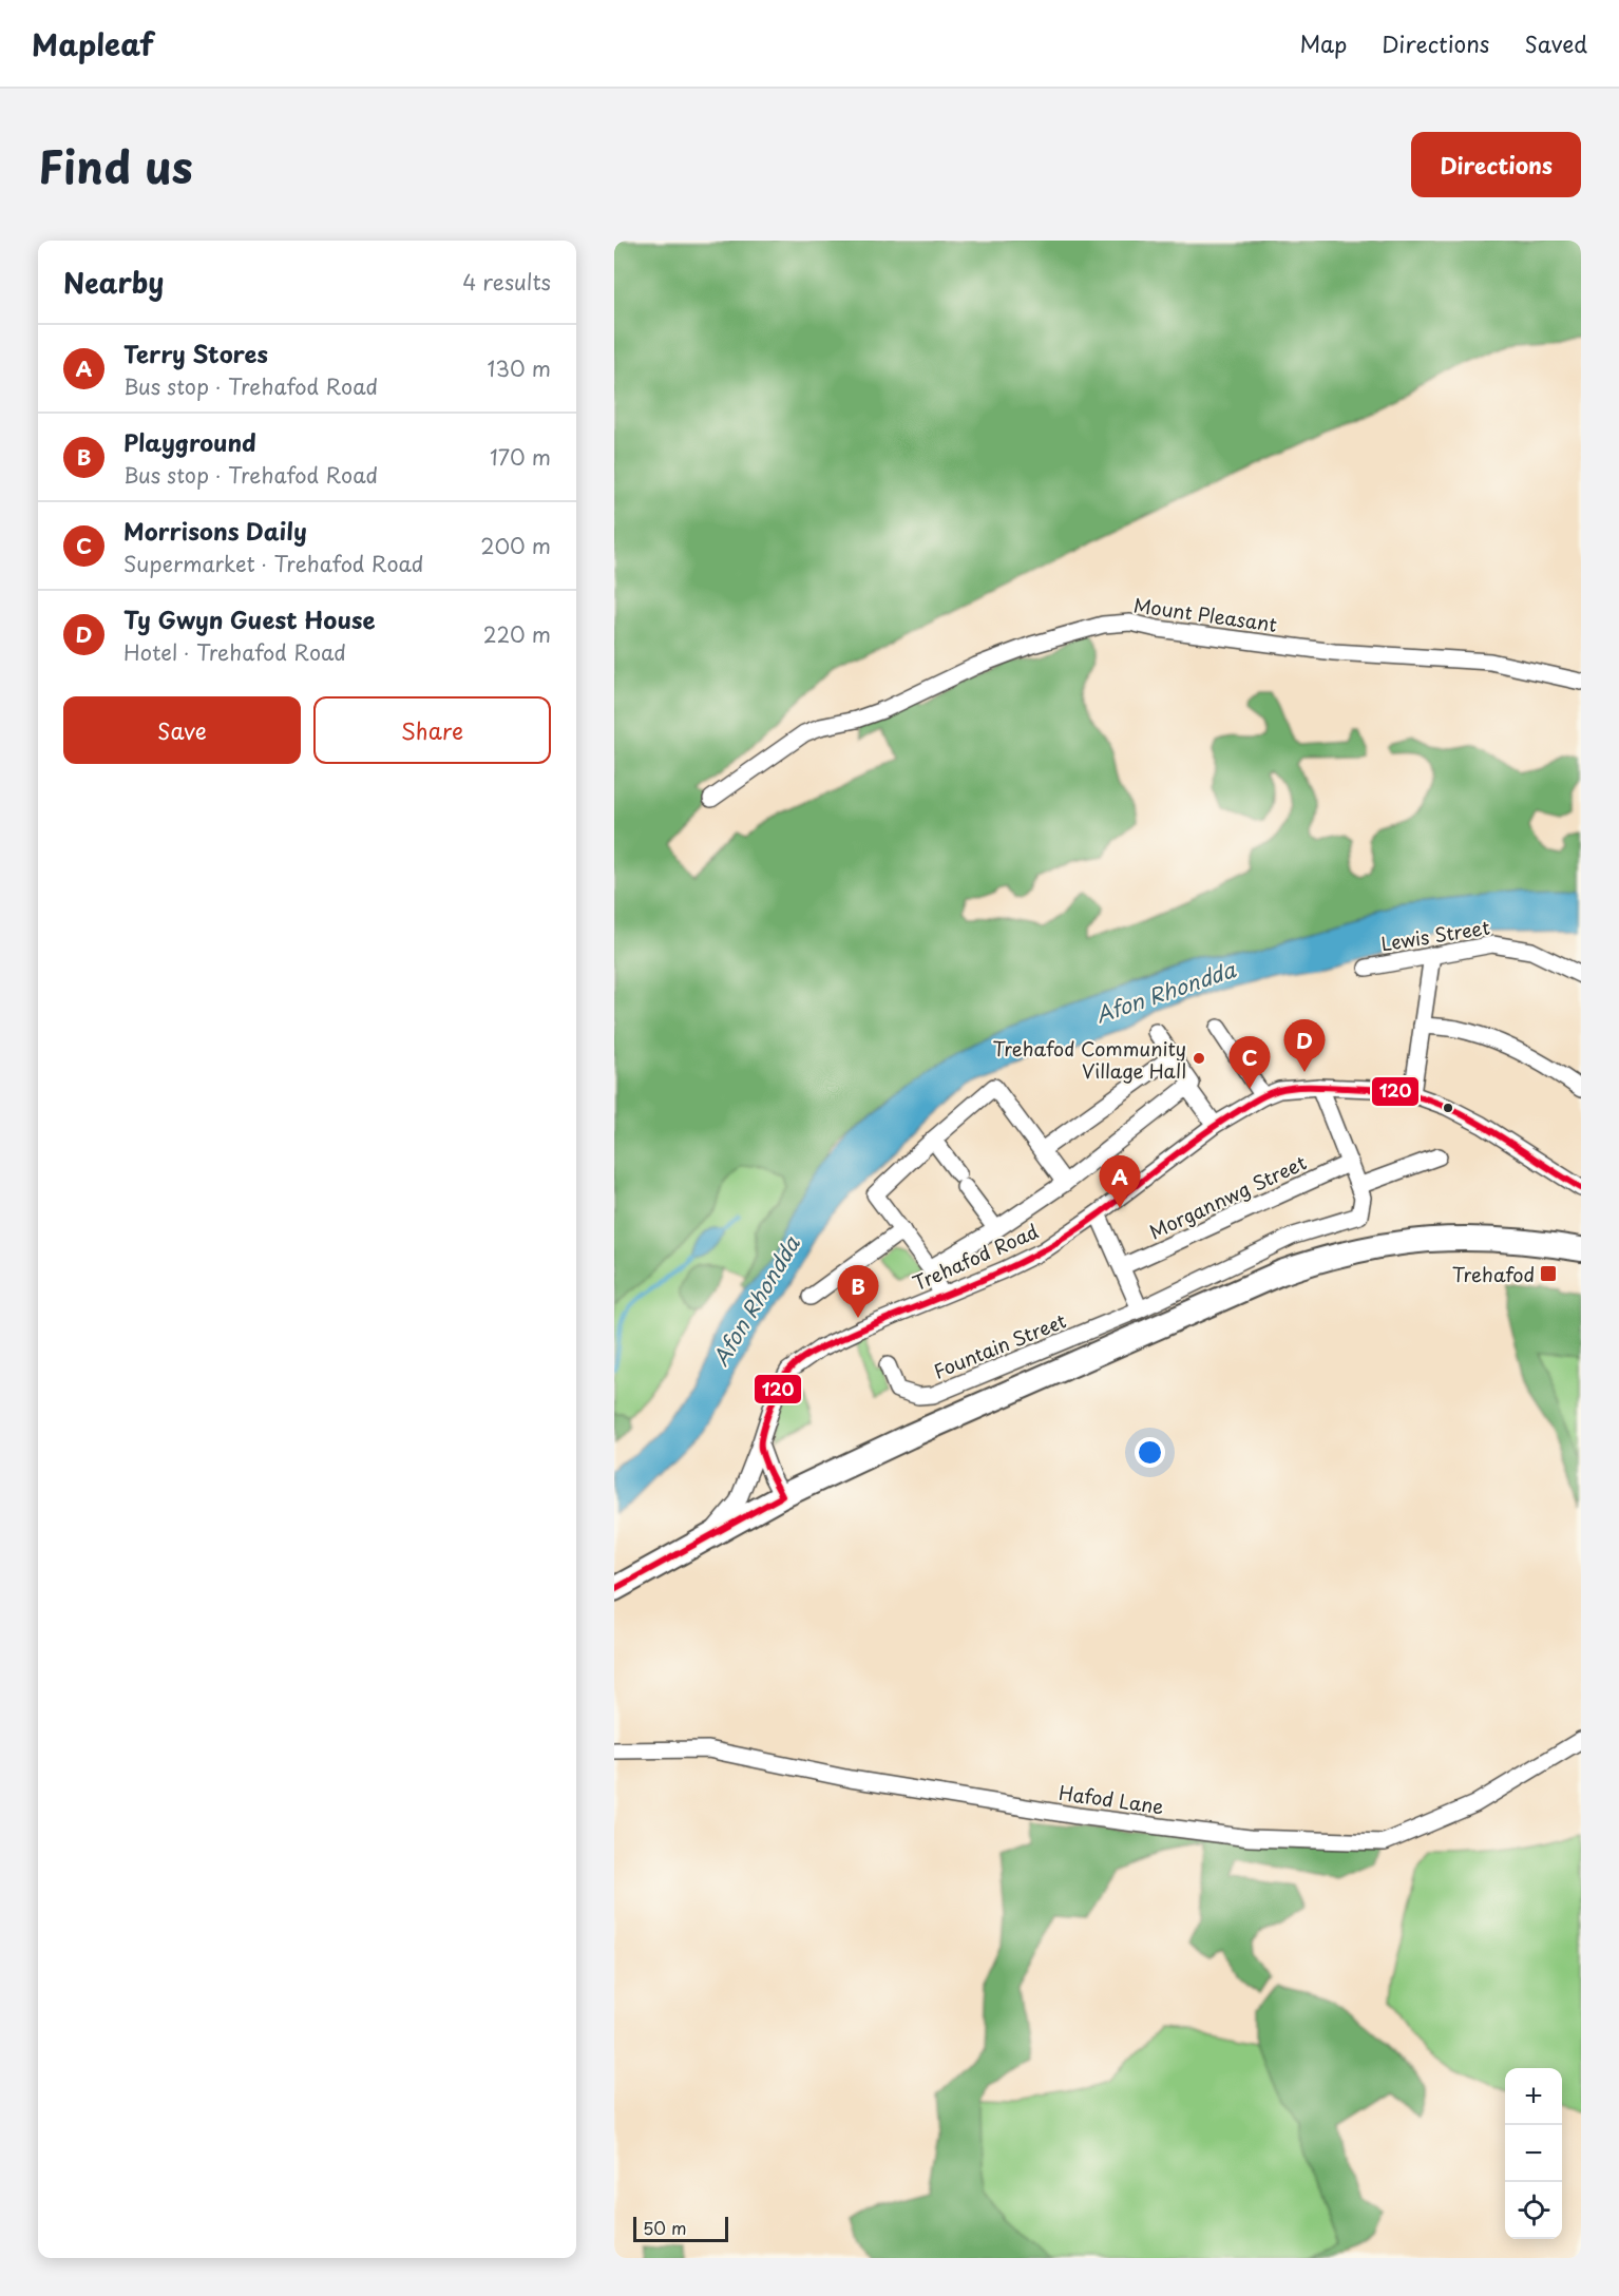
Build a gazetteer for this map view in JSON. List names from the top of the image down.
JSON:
{
  "streets": {
    "street": [
      "Mount Pleasant",
      "Lewis Street",
      "Morgannwg Street",
      "Trehafod Road",
      "Fountain Street",
      "Hafod Lane"
    ]
  },
  "water": ["Afon Rhondda"],
  "places": {
    "other": ["Trehafod Community Village Hall"],
    "transit": ["Trehafod"]
  },
  "lines": ["transit line 120"],
  "scale_bar": "50 m",
  "page": {
    "header": "Mapleaf",
    "nav": ["Map", "Directions", "Saved"],
    "title": "Find us",
    "buttons": [
      "Directions",
      ["Save", "Share"]
    ],
    "heading": ["Nearby", "4 results"],
    "list": [
      {
        "mark": "A",
        "name": "Terry Stores",
        "note": "Bus stop · Trehafod Road",
        "value": "130 m"
      },
      {
        "mark": "B",
        "name": "Playground",
        "note": "Bus stop · Trehafod Road",
        "value": "170 m"
      },
      {
        "mark": "C",
        "name": "Morrisons Daily",
        "note": "Supermarket · Trehafod Road",
        "value": "200 m"
      },
      {
        "mark": "D",
        "name": "Ty Gwyn Guest House",
        "note": "Hotel · Trehafod Road",
        "value": "220 m"
      }
    ],
    "pins": [
      "D",
      "C",
      "A",
      "B"
    ],
    "map_buttons": ["+", "−"],
    "scale": "50 m"
  }
}
